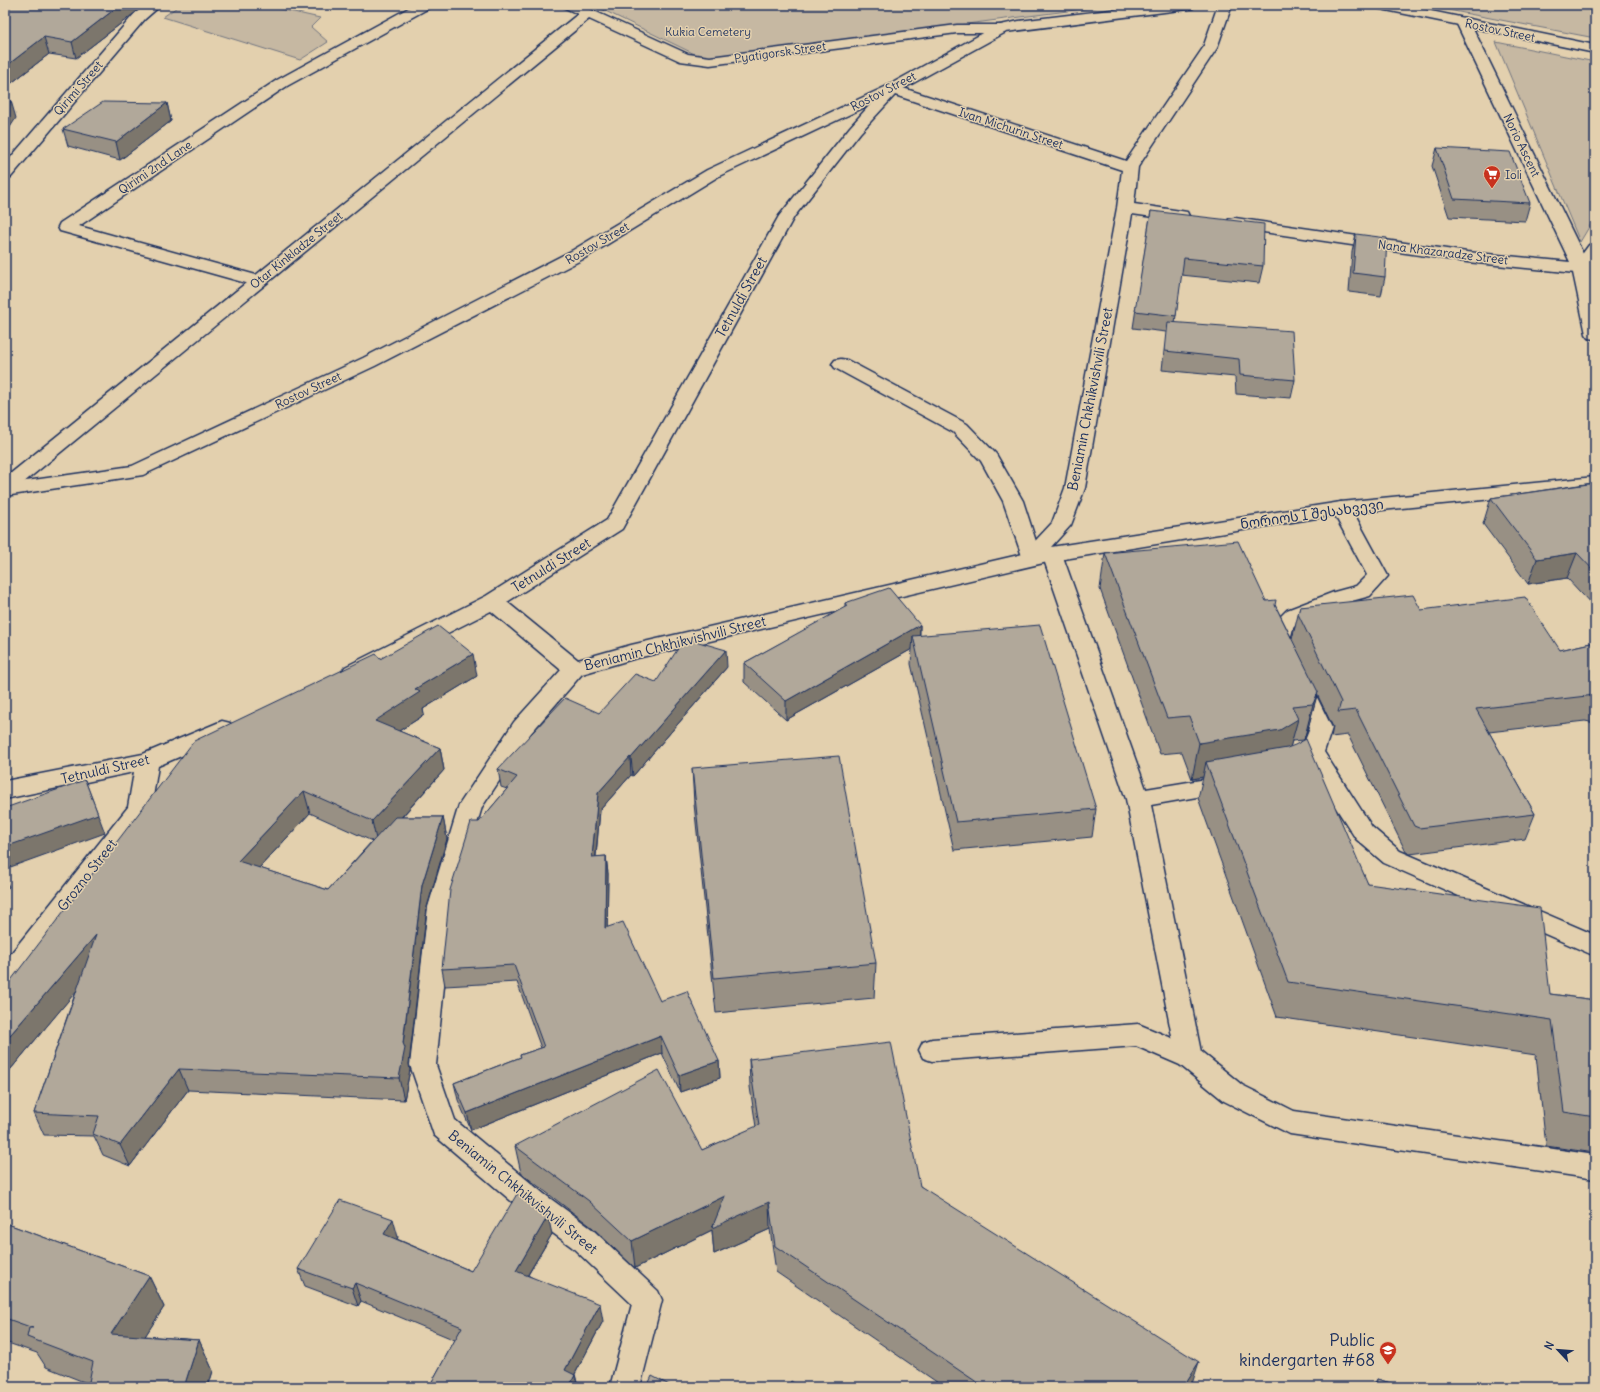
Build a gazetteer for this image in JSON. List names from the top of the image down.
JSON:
{
  "streets": {
    "street": [
      "Rostov Street",
      "Pyatigorsk Street",
      "Qirimi Street",
      "Ivan Michurin Street",
      "Norio Ascent",
      "Qirimi 2nd Lane",
      "Otar Kinkladze Street",
      "Nana Khazaradze Street",
      "Tetnuldi Street",
      "Beniamin Chkhikvishvili Street",
      "ნორიოს I შესახვევი",
      "Grozno Street"
    ]
  },
  "crossings": [
    ["Rostov Street", "Pyatigorsk Street"],
    ["Rostov Street", "Ivan Michurin Street"],
    ["Rostov Street", "Norio Ascent"],
    ["Rostov Street", "Otar Kinkladze Street"],
    ["Rostov Street", "Tetnuldi Street"],
    ["Pyatigorsk Street", "Otar Kinkladze Street"],
    ["Ivan Michurin Street", "Tetnuldi Street"],
    ["Ivan Michurin Street", "Beniamin Chkhikvishvili Street"],
    ["Norio Ascent", "Nana Khazaradze Street"],
    ["Qirimi 2nd Lane", "Otar Kinkladze Street"],
    ["Tetnuldi Street", "Grozno Street"],
    ["Beniamin Chkhikvishvili Street", "ნორიოს I შესახვევი"]
  ],
  "parks": ["Kukia Cemetery"],
  "places": {
    "supermarket": ["Ioli"],
    "school or university": ["Public kindergarten #68"]
  },
  "north": "top left"
}
